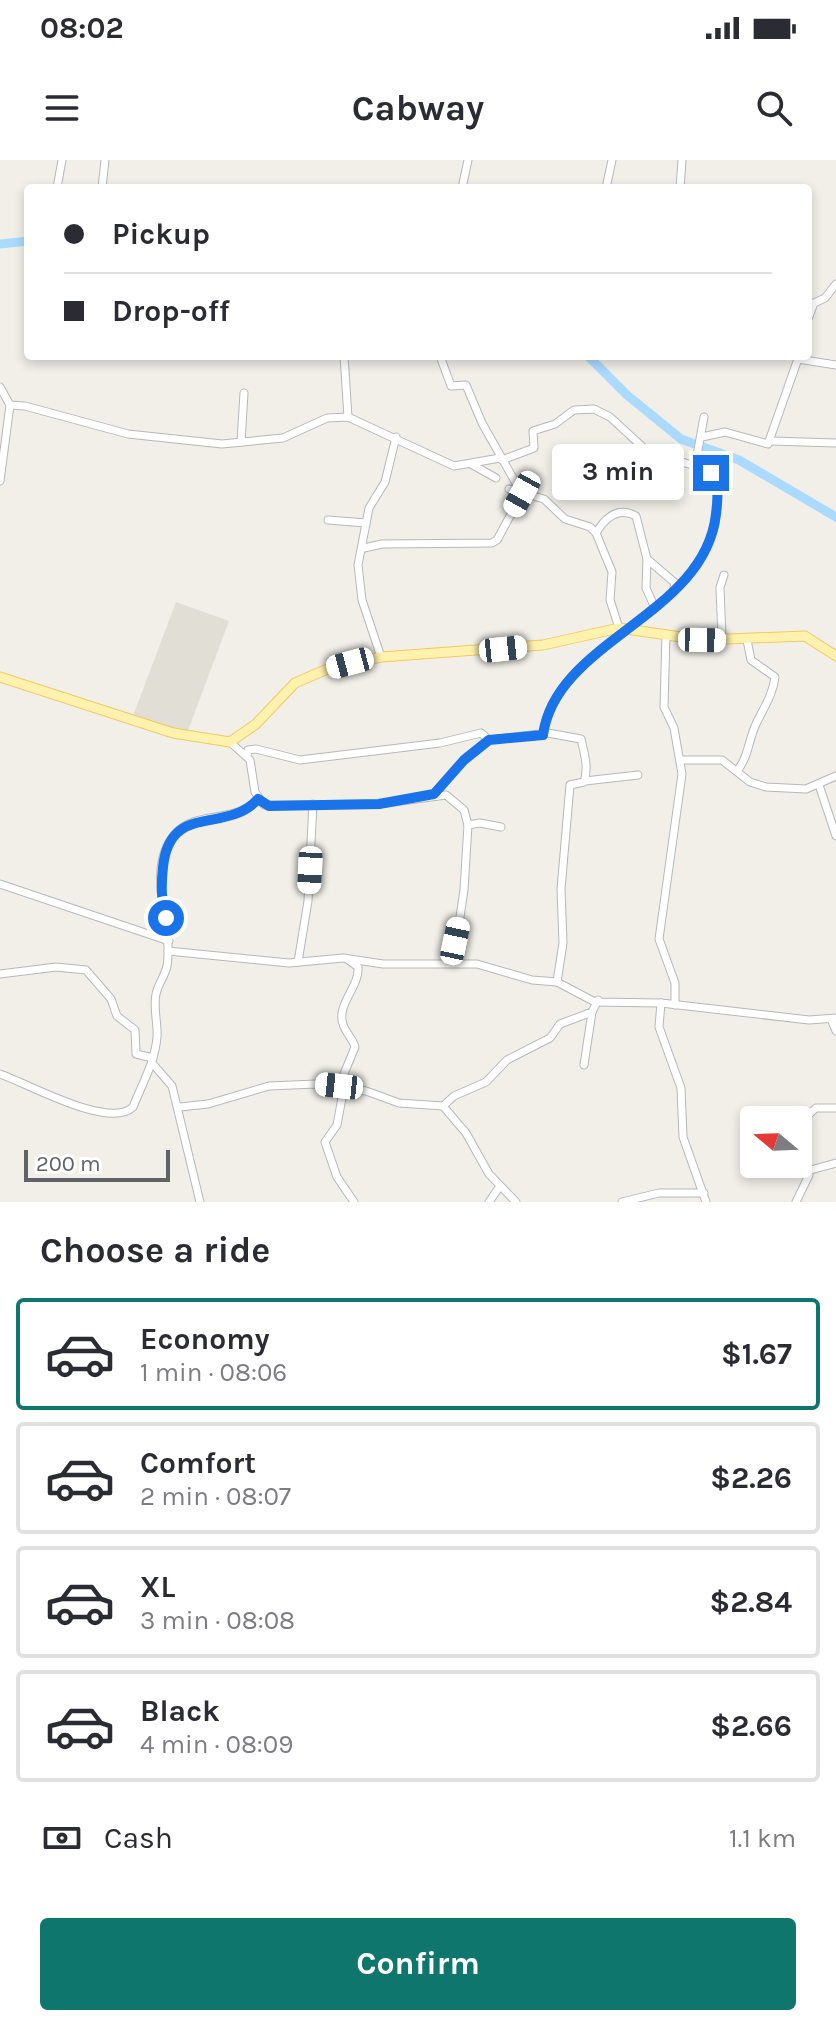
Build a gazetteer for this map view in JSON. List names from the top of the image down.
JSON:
{
  "scale_bar": "200 m",
  "north": "left",
  "page": {
    "status": "08:02",
    "header": "Cabway",
    "banner": ["Pickup", "Drop-off"],
    "bubble": "3 min",
    "scale": "200 m",
    "heading": "Choose a ride",
    "list": [
      {
        "name": "Economy",
        "note": "1 min · 08:06",
        "value": "$1.67"
      },
      {
        "name": "Comfort",
        "note": "2 min · 08:07",
        "value": "$2.26"
      },
      {
        "name": "XL",
        "note": "3 min · 08:08",
        "value": "$2.84"
      },
      {
        "name": "Black",
        "note": "4 min · 08:09",
        "value": "$2.66"
      }
    ],
    "pay": ["Cash", "1.1 km"],
    "buttons": "Confirm"
  }
}
